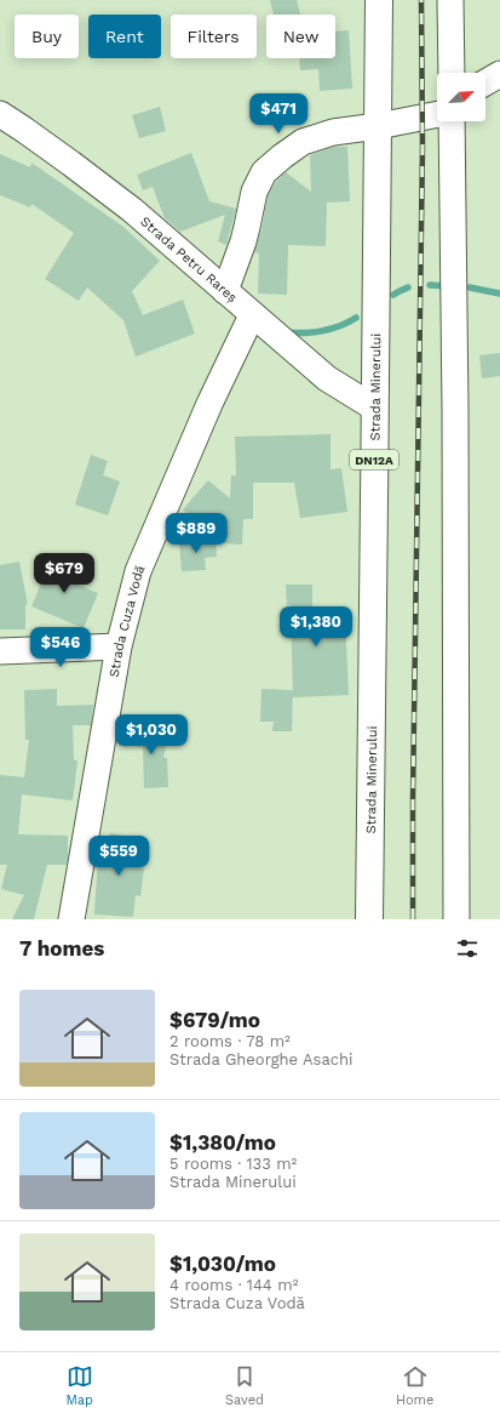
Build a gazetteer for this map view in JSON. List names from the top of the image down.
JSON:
{
  "streets": {
    "main road": ["Strada Minerului", "DN12A"],
    "street": ["Strada Petru Rareș", "Strada Cuza Vodă"]
  },
  "crossings": [
    ["Strada Petru Rareș", "Strada Minerului"],
    ["Strada Petru Rareș", "Strada Cuza Vodă"]
  ],
  "north": "top right",
  "page": {
    "chip": [
      "Buy",
      "Rent",
      "Filters",
      "New"
    ],
    "price": [
      "$471",
      "$889",
      "$679",
      "$1,380",
      "$546",
      "$1,030",
      "$559"
    ],
    "heading": "7 homes",
    "list": [
      {
        "name": "$679/mo",
        "note": "2 rooms · 78 m² · Strada Gheorghe Asachi"
      },
      {
        "name": "$1,380/mo",
        "note": "5 rooms · 133 m² · Strada Minerului"
      },
      {
        "name": "$1,030/mo",
        "note": "4 rooms · 144 m² · Strada Cuza Vodă"
      }
    ],
    "tabs": ["Map", "Saved", "Home"]
  }
}
